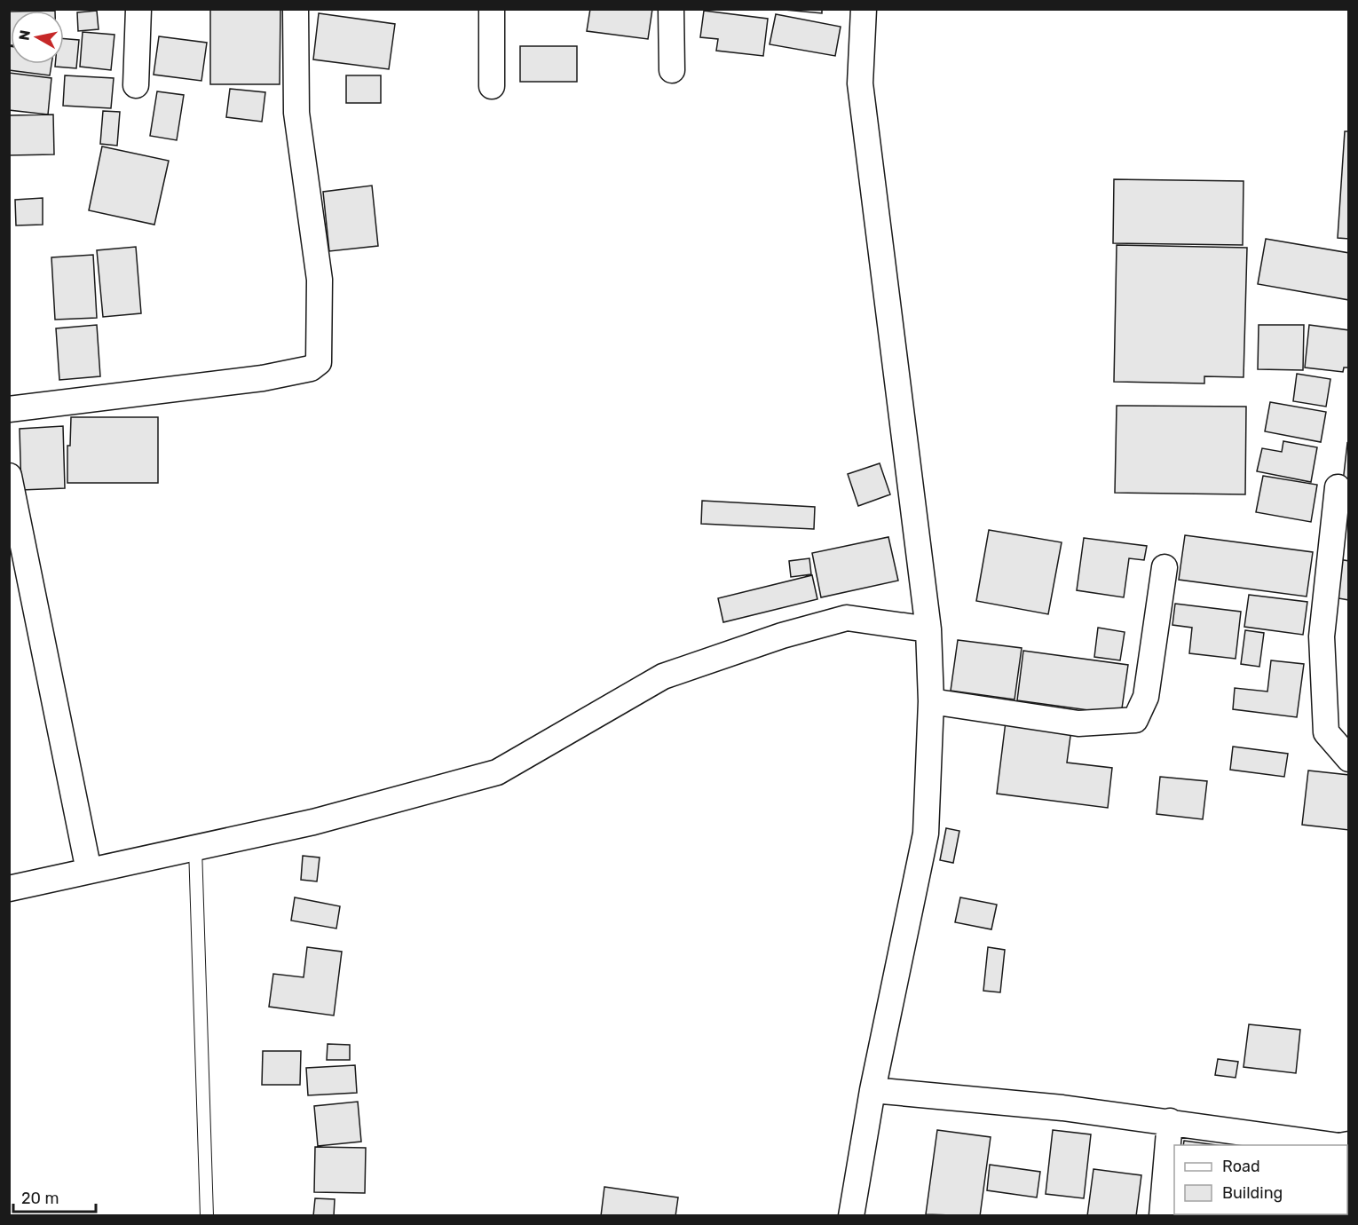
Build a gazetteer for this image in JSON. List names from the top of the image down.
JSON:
{
  "legend": ["Road", "Building"],
  "scale_bar": "20 m",
  "north": "left"
}
